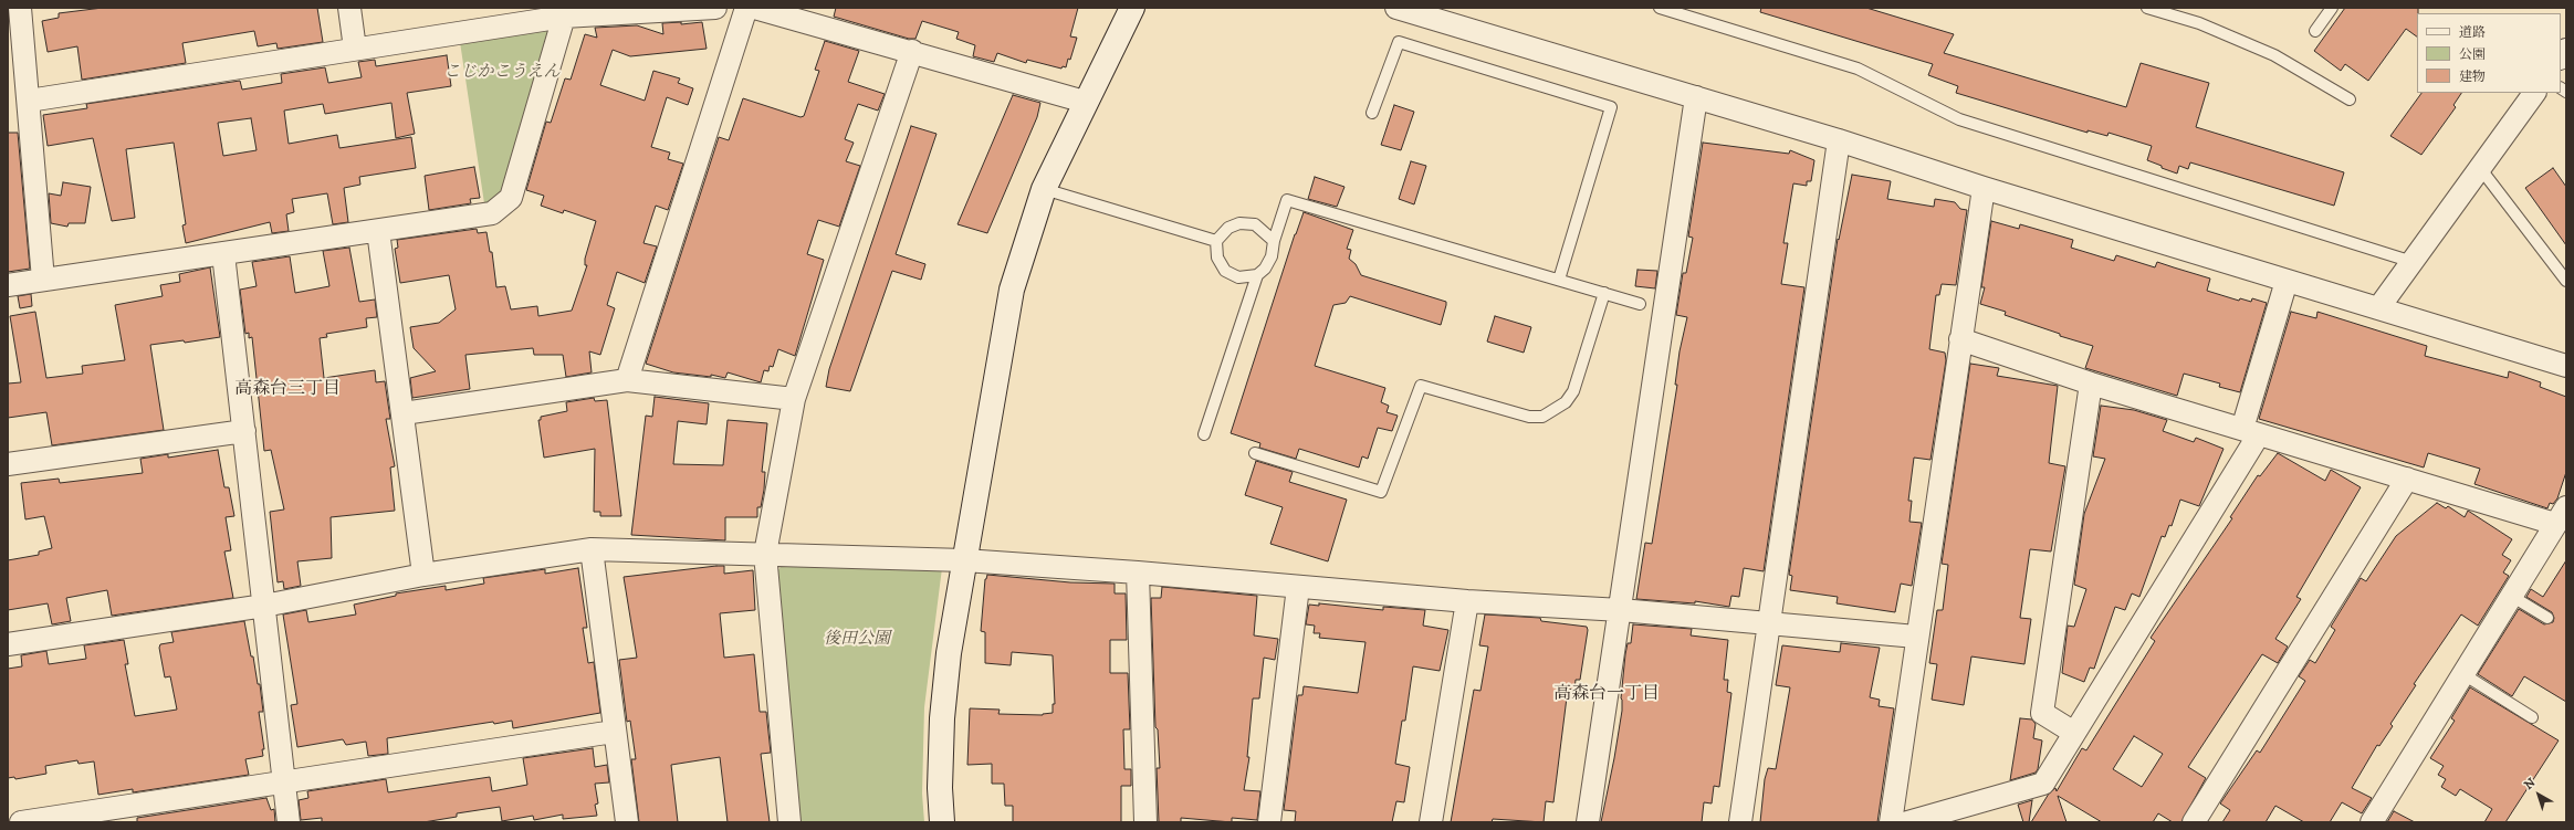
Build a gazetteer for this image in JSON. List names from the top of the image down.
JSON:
{
  "districts": ["高森台三丁目", "高森台一丁目"],
  "parks": ["こじかこうえん", "後田公園"],
  "legend": ["道路", "公園", "建物"],
  "north": "top left"
}
